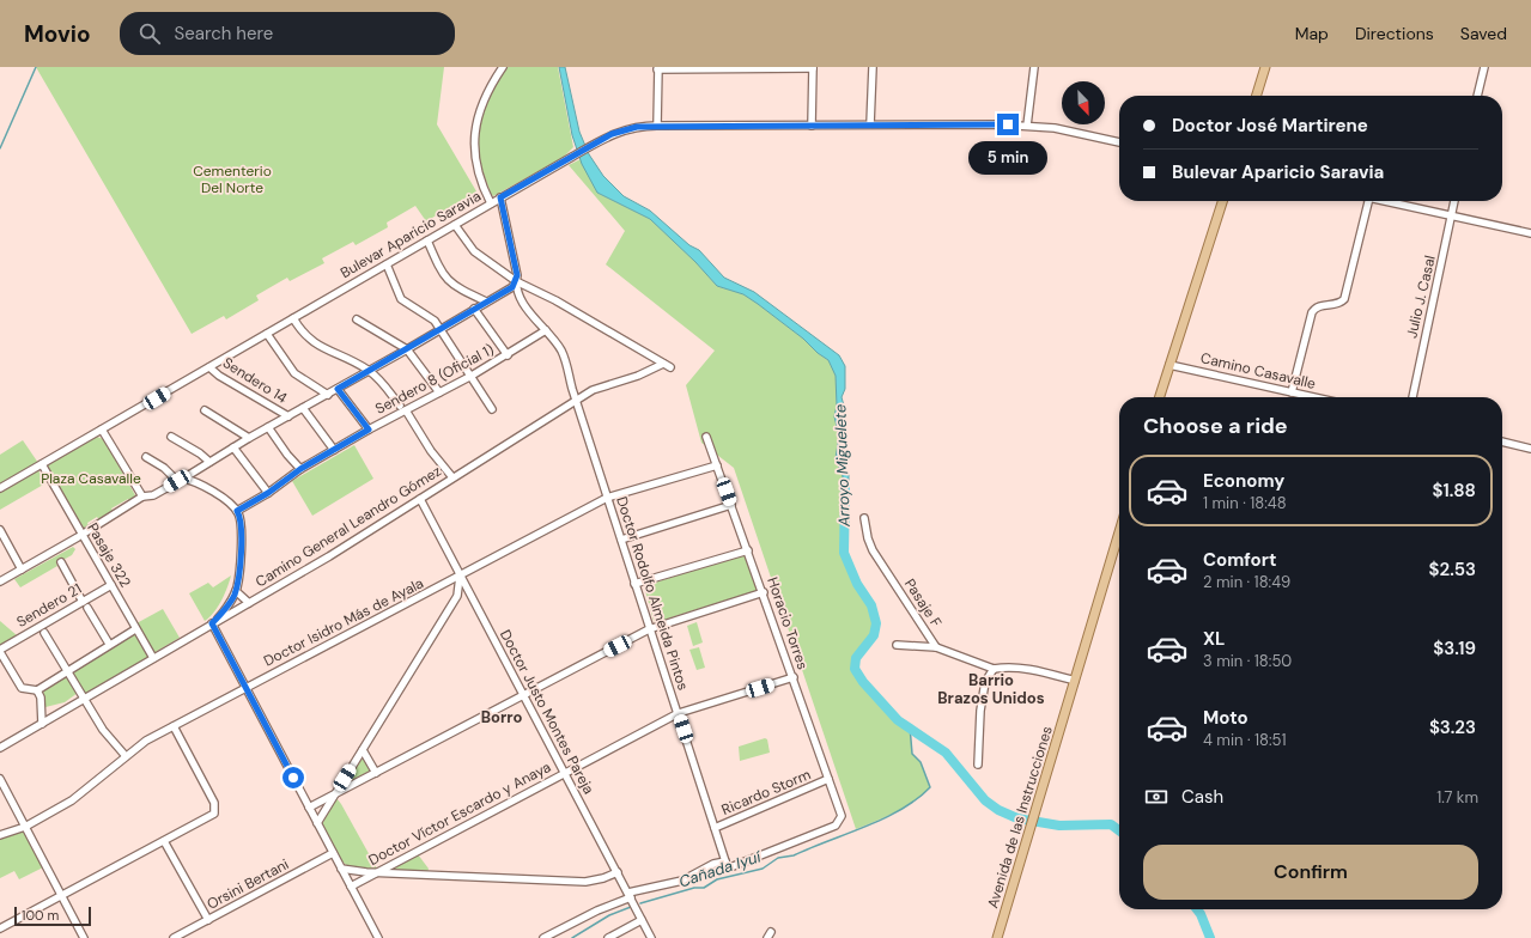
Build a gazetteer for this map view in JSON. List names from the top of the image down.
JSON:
{
  "streets": {
    "main road": ["Avenida de las Instrucciones"],
    "street": [
      "Bulevar Aparicio Saravia",
      "Julio J. Casal",
      "Camino Casavalle",
      "Sendero 8 (Oficial 1)",
      "Sendero 14",
      "Camino General Leandro Gómez",
      "Pasaje 322",
      "Doctor Rodolfo Almeida Pintos",
      "Pasaje F",
      "Sendero 21",
      "Doctor Isidro Más de Ayala",
      "Horacio Torres",
      "Doctor Justo Montes Pareja",
      "Ricardo Storm",
      "Doctor Víctor Escardo y Anaya",
      "Orsini Bertani"
    ]
  },
  "crossings": [
    ["Bulevar Aparicio Saravia", "Sendero 14"],
    ["Bulevar Aparicio Saravia", "Pasaje 322"],
    ["Bulevar Aparicio Saravia", "Doctor Rodolfo Almeida Pintos"],
    ["Sendero 8 (Oficial 1)", "Camino General Leandro Gómez"],
    ["Sendero 8 (Oficial 1)", "Pasaje 322"],
    ["Sendero 8 (Oficial 1)", "Doctor Rodolfo Almeida Pintos"],
    ["Sendero 8 (Oficial 1)", "Sendero 21"],
    ["Camino General Leandro Gómez", "Pasaje 322"],
    ["Camino General Leandro Gómez", "Doctor Rodolfo Almeida Pintos"],
    ["Camino General Leandro Gómez", "Sendero 21"],
    ["Camino General Leandro Gómez", "Doctor Justo Montes Pareja"],
    ["Pasaje 322", "Sendero 21"],
    ["Doctor Rodolfo Almeida Pintos", "Doctor Isidro Más de Ayala"],
    ["Doctor Rodolfo Almeida Pintos", "Horacio Torres"],
    ["Doctor Rodolfo Almeida Pintos", "Ricardo Storm"],
    ["Doctor Rodolfo Almeida Pintos", "Doctor Víctor Escardo y Anaya"],
    ["Pasaje F", "Avenida de las Instrucciones"],
    ["Doctor Isidro Más de Ayala", "Horacio Torres"],
    ["Doctor Isidro Más de Ayala", "Doctor Justo Montes Pareja"],
    ["Horacio Torres", "Ricardo Storm"],
    ["Horacio Torres", "Doctor Víctor Escardo y Anaya"],
    ["Doctor Justo Montes Pareja", "Doctor Víctor Escardo y Anaya"]
  ],
  "districts": ["Barrio Brazos Unidos", "Borro"],
  "water": ["Arroyo Miguelete", "Cañada Iyuí"],
  "parks": ["Cementerio Del Norte", "Plaza Casavalle"],
  "scale_bar": "100 m",
  "north": "bottom right",
  "page": {
    "header": "Movio",
    "search": "Search here",
    "nav": ["Map", "Directions", "Saved"],
    "banner": ["Doctor José Martirene", "Bulevar Aparicio Saravia"],
    "bubble": "5 min",
    "heading": "Choose a ride",
    "list": [
      {
        "name": "Economy",
        "note": "1 min · 18:48",
        "value": "$1.88"
      },
      {
        "name": "Comfort",
        "note": "2 min · 18:49",
        "value": "$2.53"
      },
      {
        "name": "XL",
        "note": "3 min · 18:50",
        "value": "$3.19"
      },
      {
        "name": "Moto",
        "note": "4 min · 18:51",
        "value": "$3.23"
      }
    ],
    "pay": ["Cash", "1.7 km"],
    "buttons": "Confirm",
    "scale": "100 m"
  }
}
